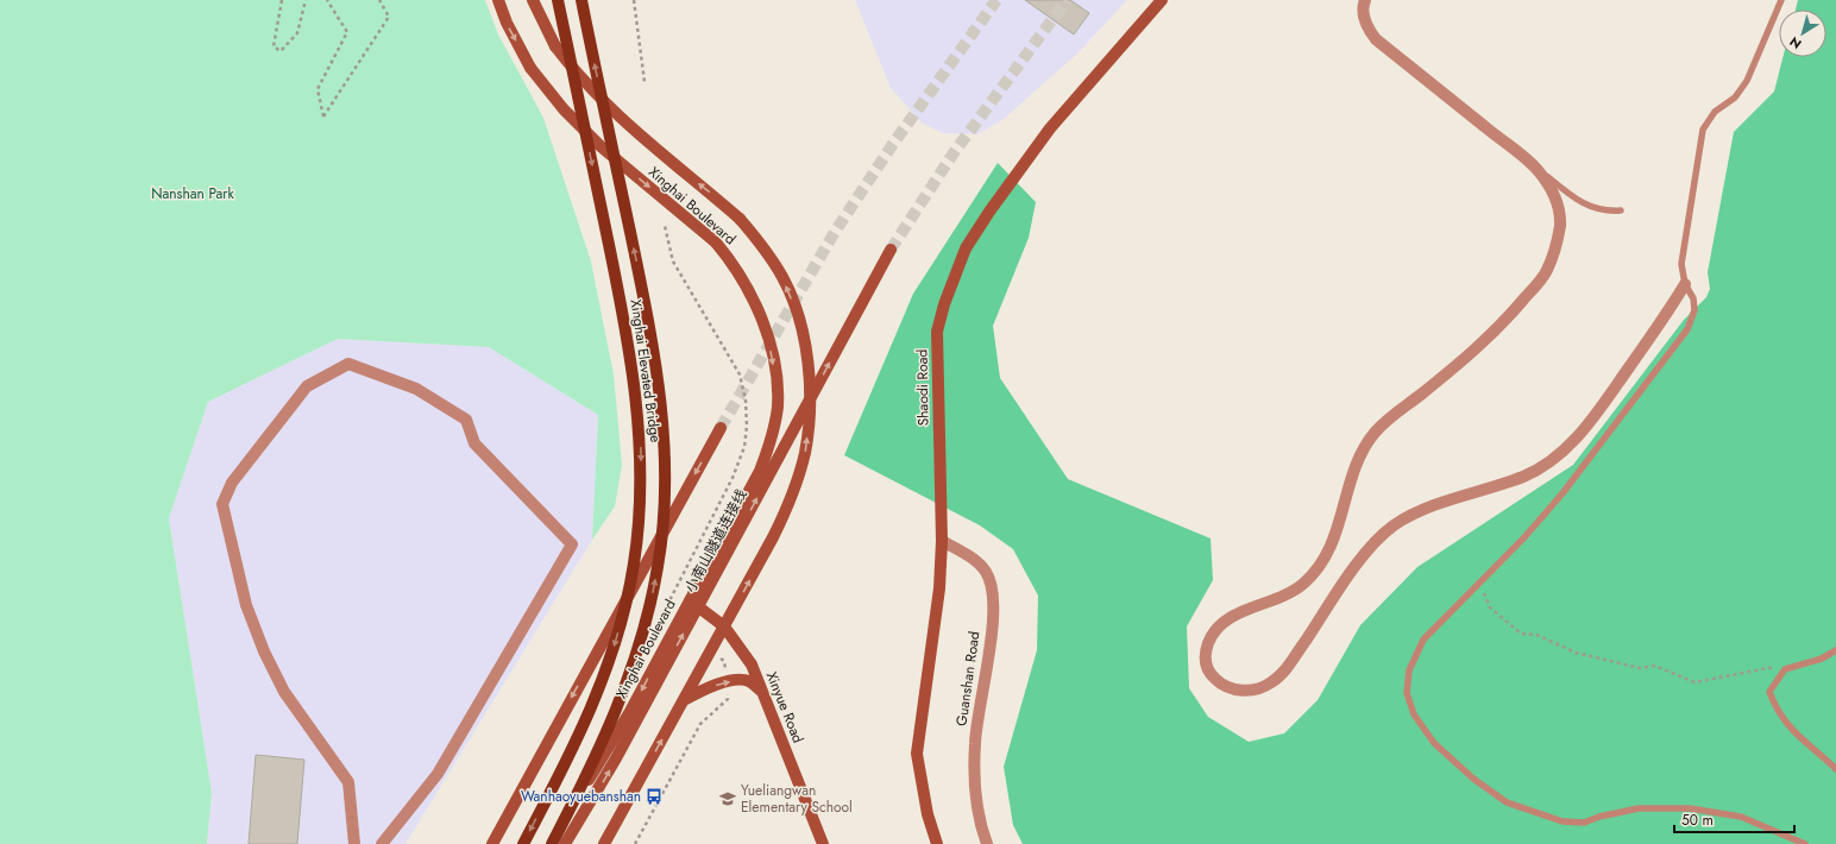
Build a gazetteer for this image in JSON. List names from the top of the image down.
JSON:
{
  "streets": {
    "main road": ["Xinghai Elevated Bridge"],
    "street": [
      "Xinghai Boulevard",
      "Shaodi Road",
      "小南山隧道连接线",
      "Guanshan Road",
      "Xinyue Road"
    ]
  },
  "crossings": [
    ["Xinghai Boulevard", "Xinghai Elevated Bridge"],
    ["Xinghai Boulevard", "Xinyue Road"],
    ["Shaodi Road", "Guanshan Road"]
  ],
  "parks": ["Nanshan Park"],
  "places": {
    "bus stop": ["Wanhaoyuebanshan"],
    "school or university": ["Yueliangwan Elementary School"]
  },
  "scale_bar": "50 m",
  "north": "bottom left"
}
